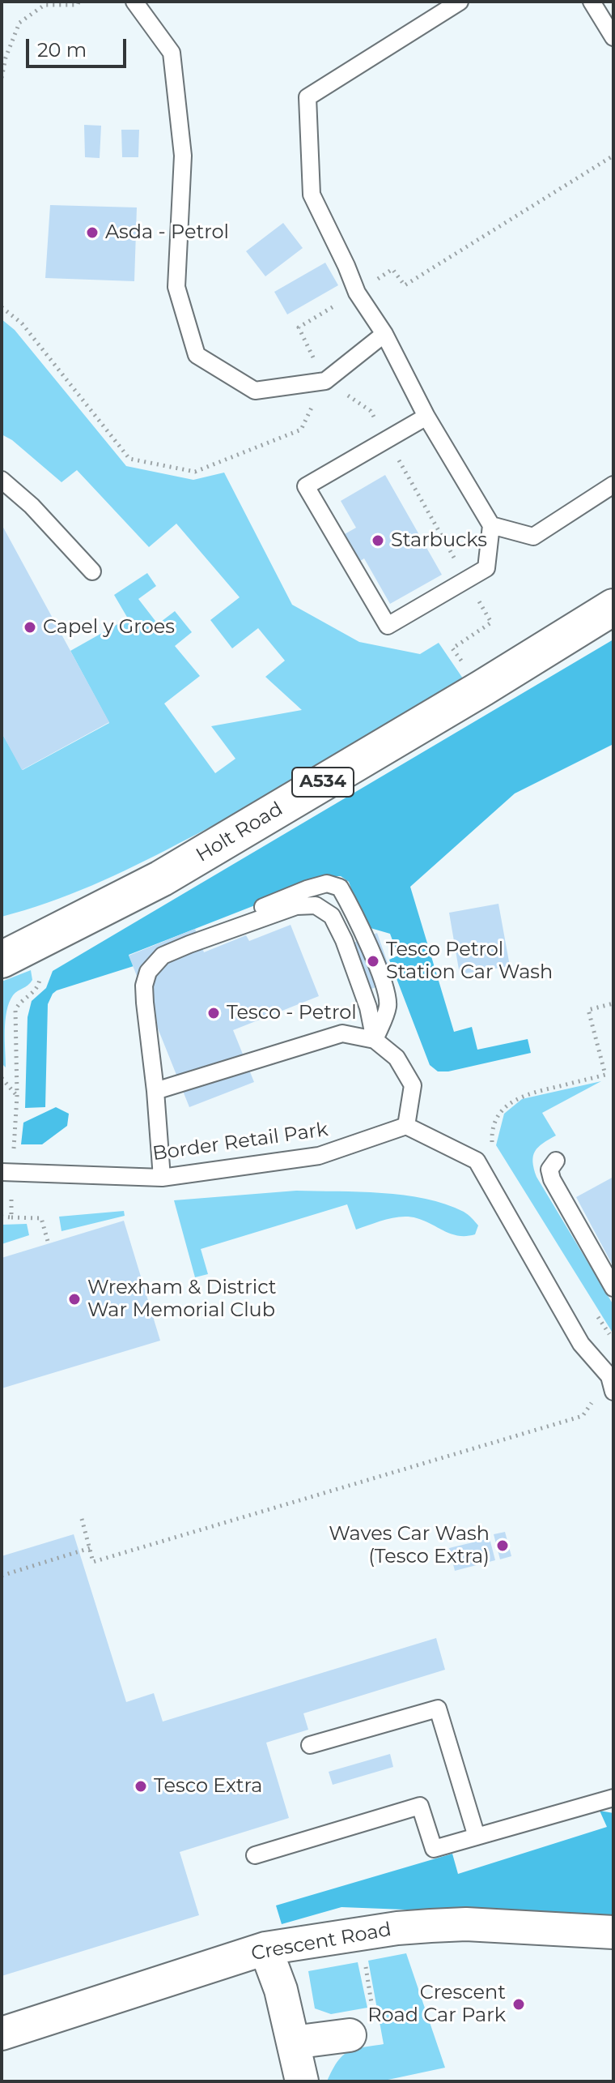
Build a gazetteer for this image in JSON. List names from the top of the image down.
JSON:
{
  "streets": {
    "main road": ["A534", "Holt Road"],
    "street": ["Crescent Road"],
    "lane": ["Border Retail Park"]
  },
  "places": [
    "Asda - Petrol",
    "Starbucks",
    "Capel y Groes",
    "Tesco Petrol Station Car Wash",
    "Tesco - Petrol",
    "Wrexham & District War Memorial Club",
    "Waves Car Wash (Tesco Extra)",
    "Tesco Extra",
    "Crescent Road Car Park"
  ],
  "scale_bar": "20 m"
}
